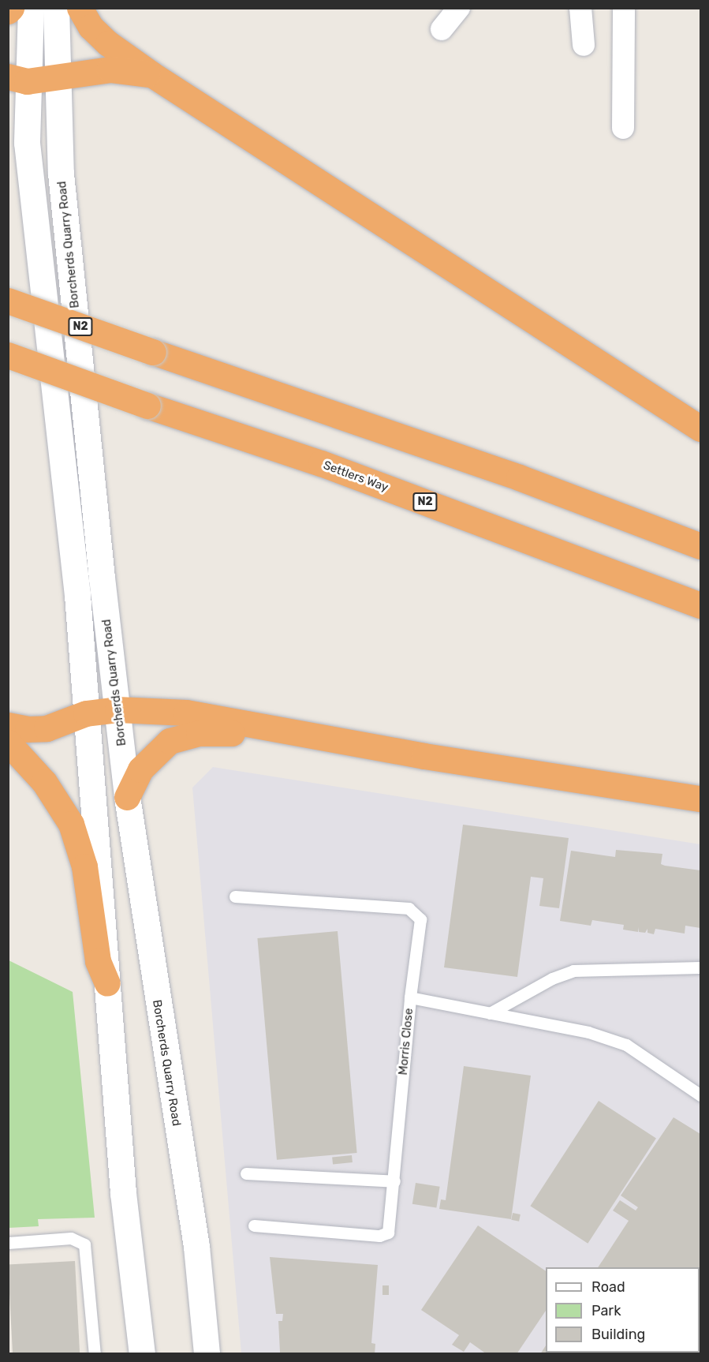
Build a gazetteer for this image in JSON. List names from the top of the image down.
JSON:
{
  "streets": {
    "highway": ["N2", "Settlers Way"],
    "main road": ["Borcherds Quarry Road"],
    "lane": ["Morris Close"]
  },
  "legend": ["Road", "Park", "Building"]
}
